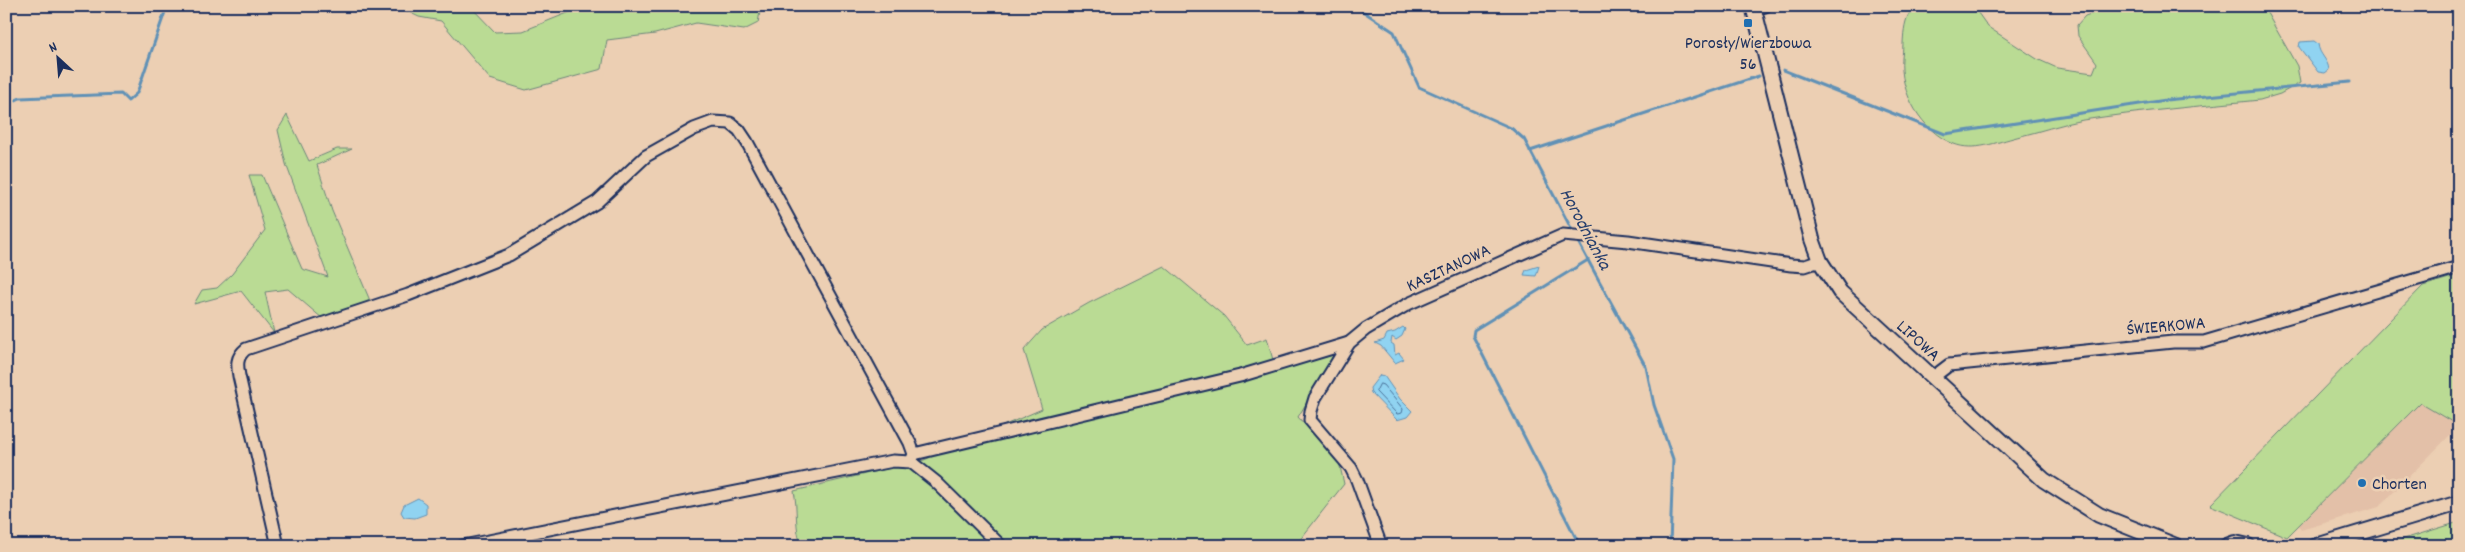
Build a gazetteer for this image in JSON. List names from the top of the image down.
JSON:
{
  "streets": {
    "street": ["KASZTANOWA", "ŚWIERKOWA", "LIPOWA"]
  },
  "crossings": [
    ["KASZTANOWA", "LIPOWA"],
    ["ŚWIERKOWA", "LIPOWA"]
  ],
  "water": ["Horodnianka"],
  "places": {
    "transit": ["Porosły/Wierzbowa 56"],
    "other": ["Chorten"]
  },
  "north": "top left"
}
